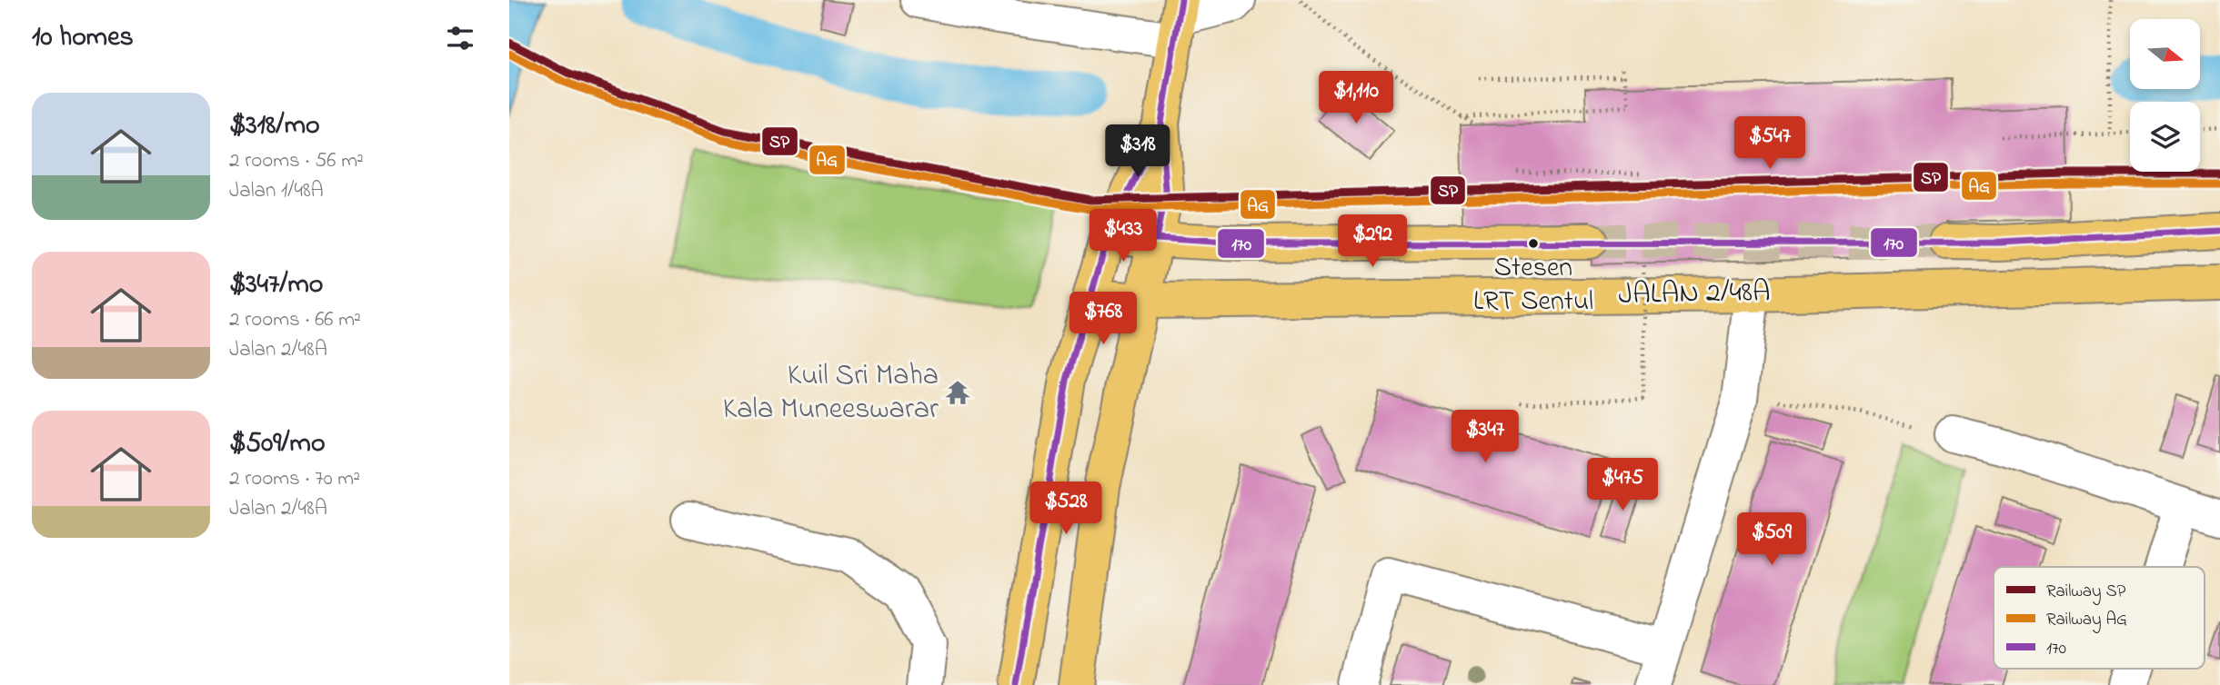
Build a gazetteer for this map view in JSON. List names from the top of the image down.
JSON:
{
  "streets": {
    "main road": ["JALAN 2/48A"]
  },
  "places": {
    "other": ["Stesen LRT Sentul"],
    "temple": ["Kuil Sri Maha Kala Muneeswarar"]
  },
  "lines": ["transit line 170", "rail line SP", "rail line AG"],
  "legend": ["Railway SP", "Railway AG", "170"],
  "north": "right",
  "page": {
    "heading": "10 homes",
    "price": [
      "$1,110",
      "$547",
      "$318",
      "$433",
      "$292",
      "$768",
      "$347",
      "$475",
      "$528",
      "$509"
    ],
    "list": [
      {
        "name": "$318/mo",
        "note": "2 rooms · 56 m² · Jalan 1/48A"
      },
      {
        "name": "$347/mo",
        "note": "2 rooms · 66 m² · Jalan 2/48A"
      },
      {
        "name": "$509/mo",
        "note": "2 rooms · 70 m² · Jalan 2/48A"
      }
    ]
  }
}
